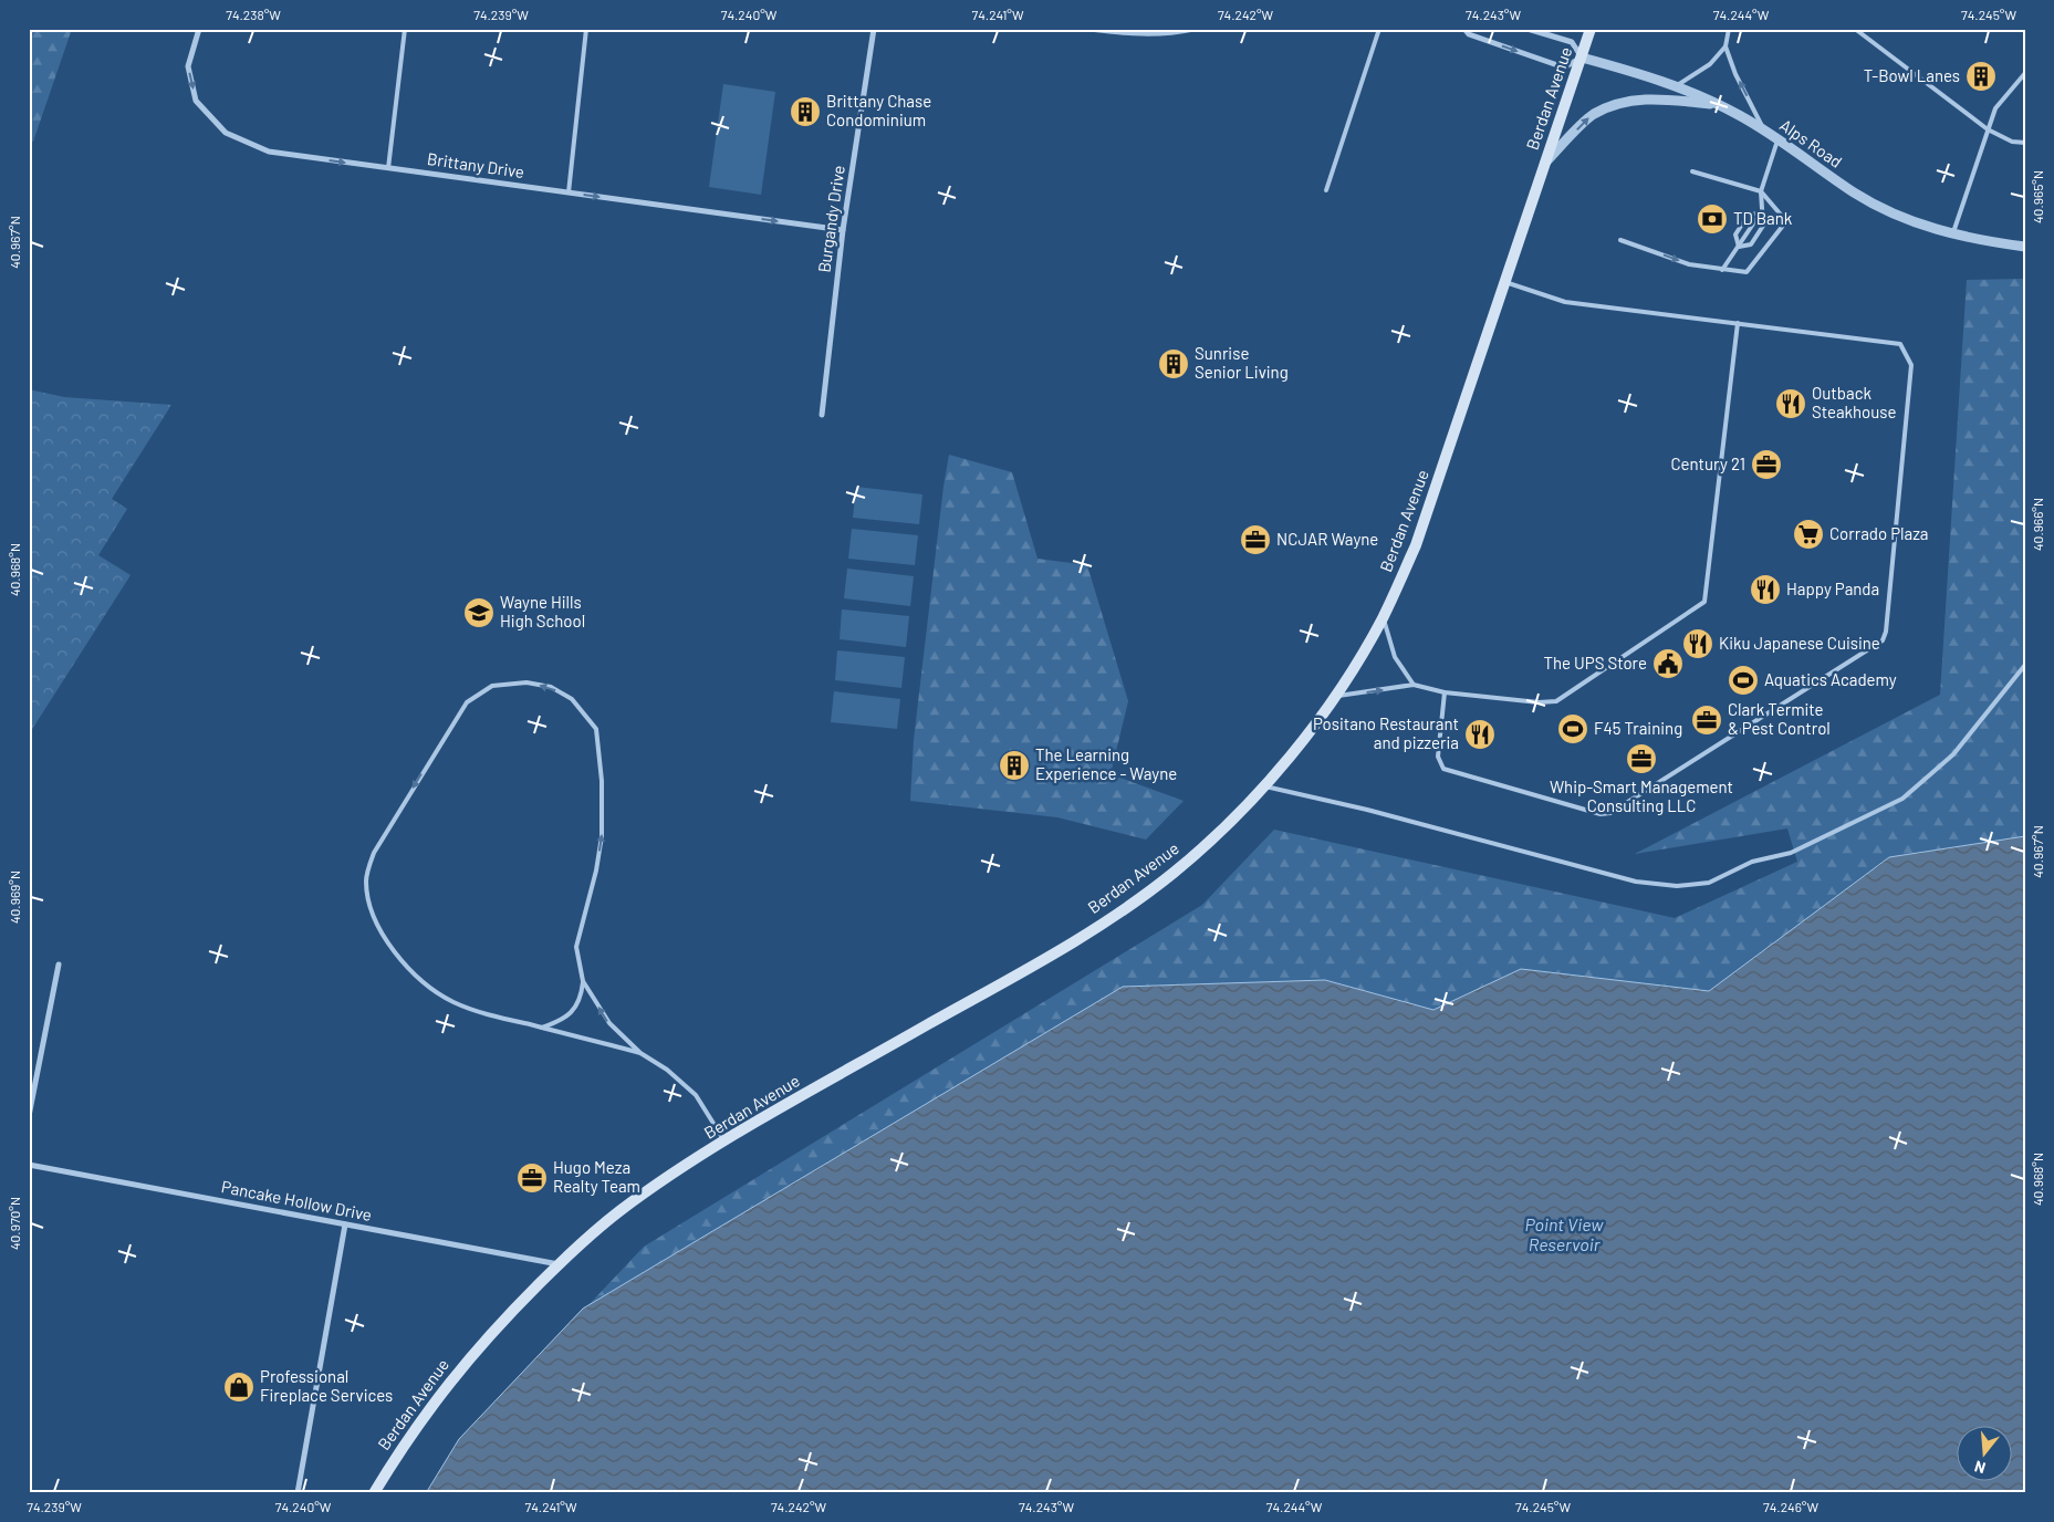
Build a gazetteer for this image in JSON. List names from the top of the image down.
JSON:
{
  "streets": {
    "main road": ["Berdan Avenue"],
    "street": [
      "Alps Road",
      "Brittany Drive",
      "Burgandy Drive",
      "Pancake Hollow Drive"
    ]
  },
  "crossings": [
    ["Berdan Avenue", "Alps Road"],
    ["Berdan Avenue", "Pancake Hollow Drive"],
    ["Brittany Drive", "Burgandy Drive"]
  ],
  "one_way": ["Brittany Drive"],
  "water": ["Point View Reservoir"],
  "places": {
    "building": [
      "T-Bowl Lanes",
      "Brittany Chase Condominium",
      "Sunrise Senior Living",
      "The Learning Experience - Wayne"
    ],
    "bank": ["TD Bank"],
    "restaurant": [
      "Outback Steakhouse",
      "Happy Panda",
      "Kiku Japanese Cuisine",
      "Positano Restaurant and pizzeria"
    ],
    "office": [
      "Century 21",
      "NCJAR Wayne",
      "Clark Termite & Pest Control",
      "Whip-Smart Management Consulting LLC",
      "Hugo Meza Realty Team"
    ],
    "supermarket": ["Corrado Plaza"],
    "school or university": ["Wayne Hills High School"],
    "public building": ["The UPS Store"],
    "sports": ["Aquatics Academy", "F45 Training"],
    "shop": ["Professional Fireplace Services"]
  },
  "north": "bottom",
  "coordinates": [
    "74.238°W",
    "74.239°W",
    "74.240°W",
    "74.241°W",
    "74.242°W",
    "74.243°W",
    "74.244°W",
    "74.245°W",
    "40.965°N",
    "40.967°N",
    "40.966°N",
    "40.968°N",
    "40.969°N",
    "40.970°N",
    "74.246°W"
  ]
}
